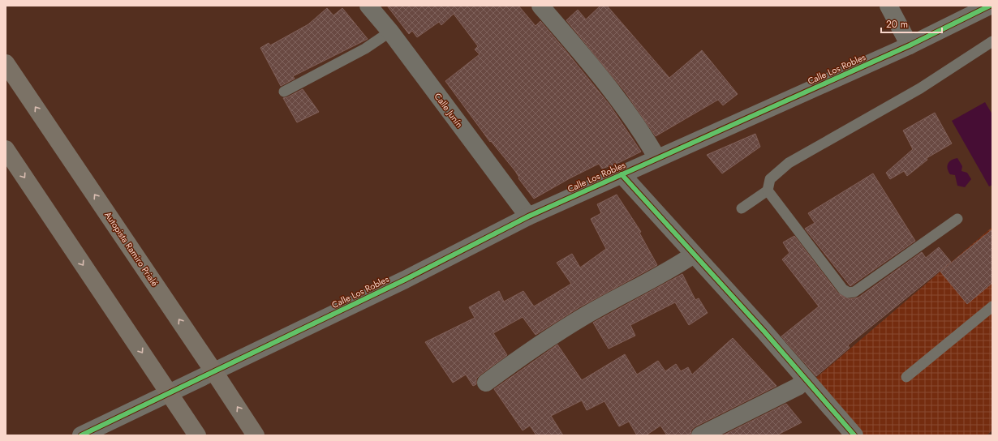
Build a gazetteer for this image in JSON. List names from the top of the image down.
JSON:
{
  "streets": {
    "highway": ["Autopista Ramiro Prialé"],
    "street": ["Calle Los Robles", "Calle Junín"]
  },
  "crossings": [
    ["Calle Los Robles", "Calle Junín"],
    ["Calle Los Robles", "Autopista Ramiro Prialé"]
  ],
  "scale_bar": "20 m"
}
